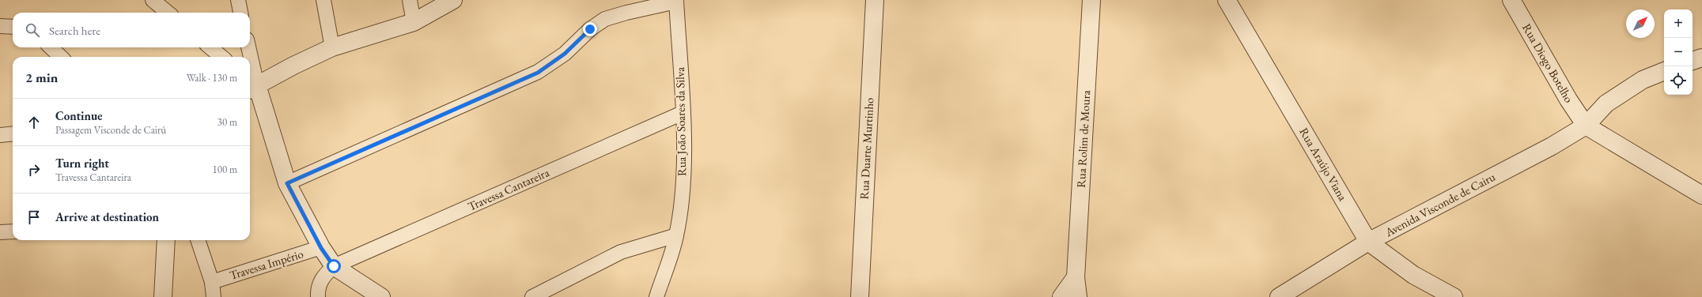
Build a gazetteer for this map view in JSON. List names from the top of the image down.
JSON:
{
  "streets": {
    "street": [
      "Rua Diogo Botelho",
      "Rua Rolim de Moura",
      "Rua Duarte Murtinho",
      "Rua Araújo Viana",
      "Avenida Visconde de Cairu"
    ],
    "lane": ["Rua João Soares da Silva", "Travessa Cantareira", "Travessa Império"]
  },
  "crossings": [
    ["Rua Diogo Botelho", "Avenida Visconde de Cairu"],
    ["Rua João Soares da Silva", "Travessa Cantareira"],
    ["Rua Araújo Viana", "Avenida Visconde de Cairu"]
  ],
  "north": "top right",
  "page": {
    "map_buttons": ["+", "−"],
    "search": "Search here",
    "heading": ["2 min", "Walk · 130 m"],
    "list": [
      ["Continue", "Passagem Visconde de Cairú", "30 m"],
      ["Turn right", "Travessa Cantareira", "100 m"],
      "Arrive at destination"
    ]
  }
}
